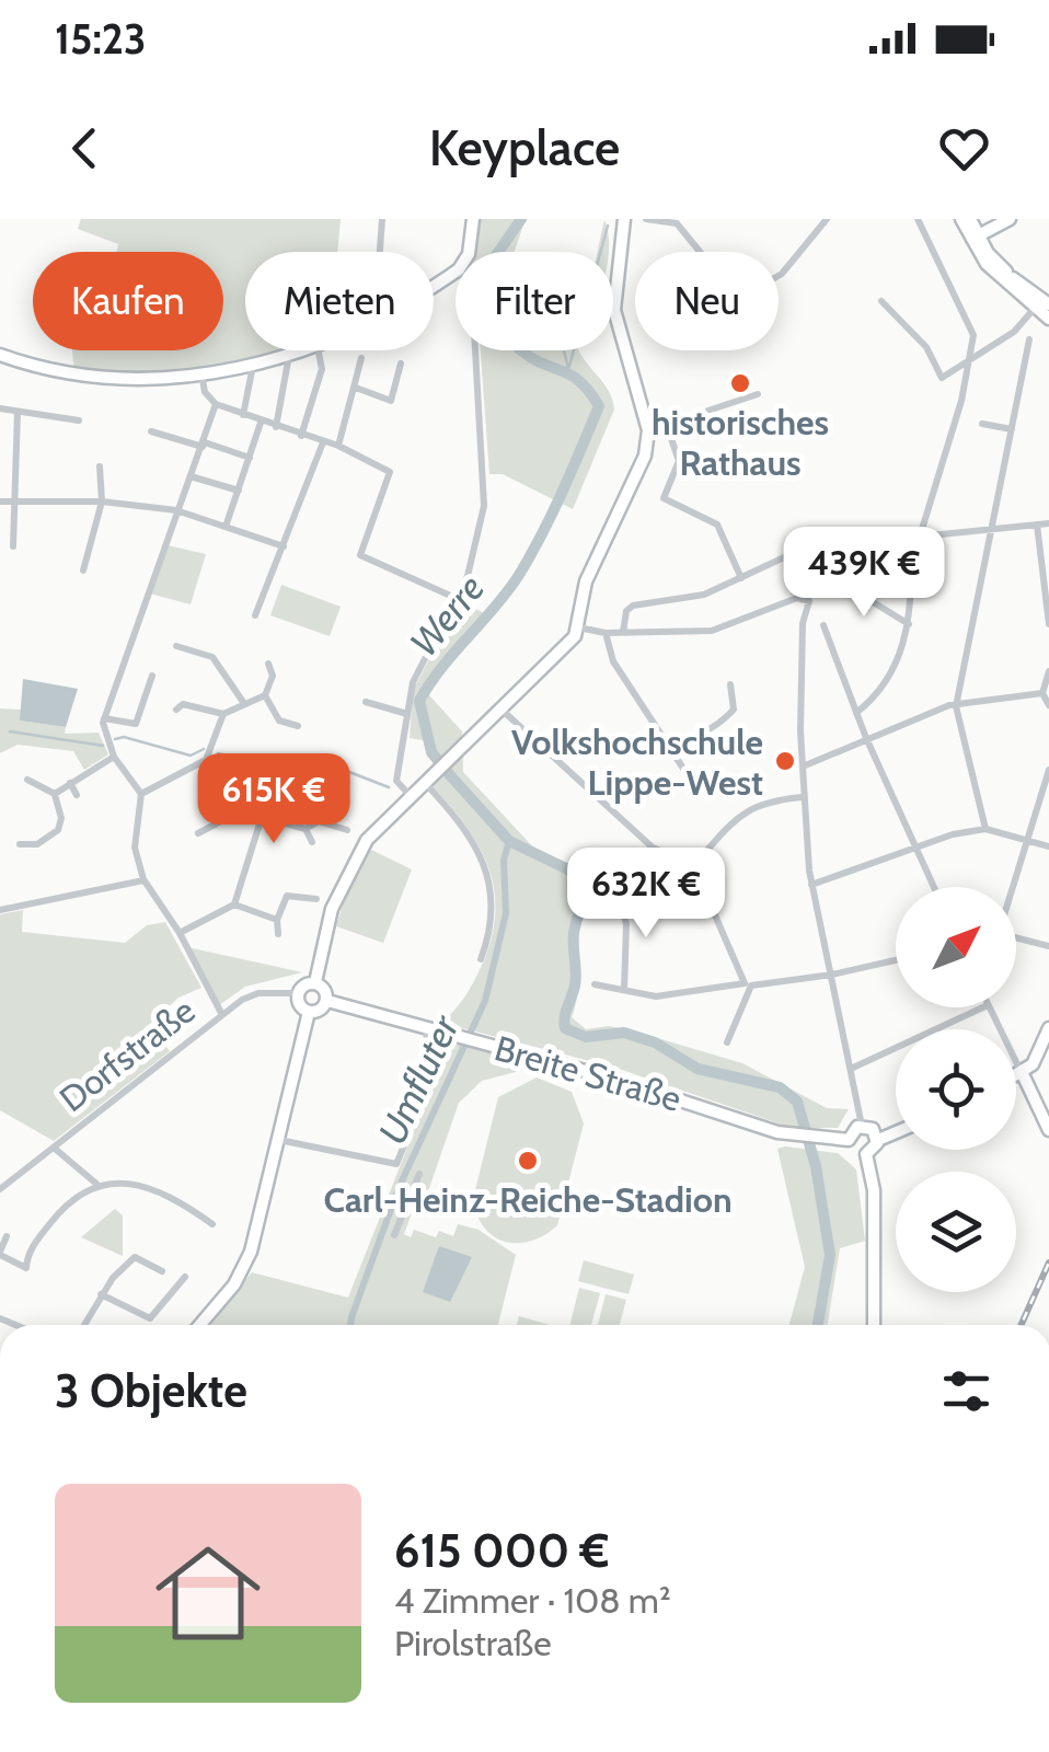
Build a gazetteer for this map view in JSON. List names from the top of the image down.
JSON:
{
  "streets": {
    "main road": ["Breite Straße"],
    "street": ["Dorfstraße"]
  },
  "crossings": [
    ["Dorfstraße", "Breite Straße"]
  ],
  "water": ["Werre", "Umfluter"],
  "places": ["historisches Rathaus", "Volkshochschule Lippe-West", "Carl-Heinz-Reiche-Stadion"],
  "north": "top right",
  "page": {
    "status": "15:23",
    "header": "Keyplace",
    "chip": [
      "Kaufen",
      "Mieten",
      "Filter",
      "Neu"
    ],
    "price": ["439K €", "615K €", "632K €"],
    "heading": "3 Objekte",
    "list": [
      {
        "name": "615 000 €",
        "note": "4 Zimmer · 108 m² · Pirolstraße"
      }
    ]
  }
}
